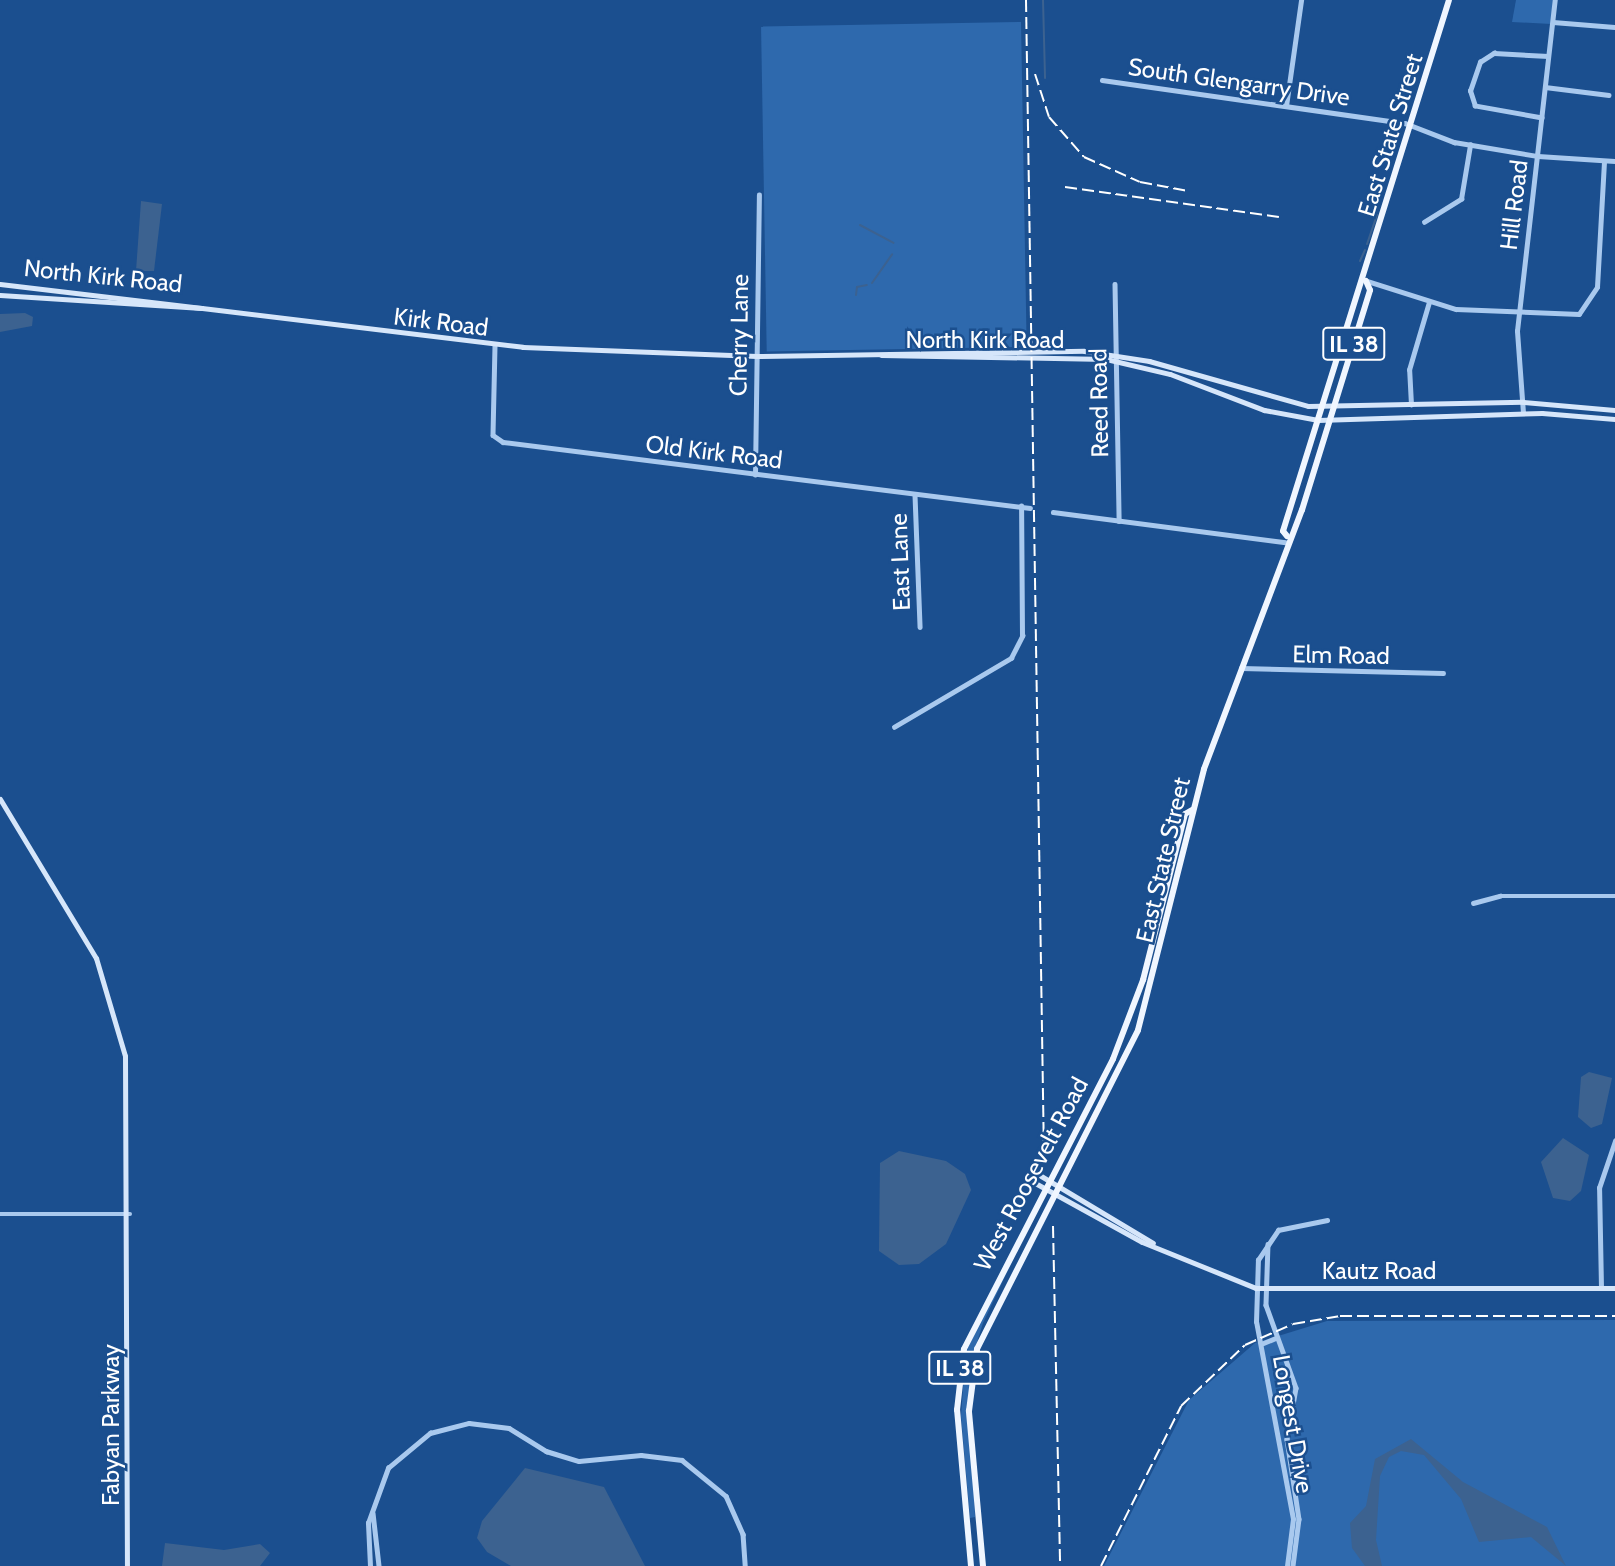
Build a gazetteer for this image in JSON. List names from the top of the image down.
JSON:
{
  "streets": {
    "main road": ["East State Street", "IL 38", "West Roosevelt Road"],
    "street": [
      "South Glengarry Drive",
      "Hill Road",
      "North Kirk Road",
      "Kirk Road",
      "Cherry Lane",
      "Reed Road",
      "Old Kirk Road",
      "East Lane",
      "Elm Road",
      "Kautz Road",
      "Longest Drive",
      "Fabyan Parkway"
    ]
  },
  "crossings": [
    ["South Glengarry Drive", "East State Street"],
    ["South Glengarry Drive", "Hill Road"],
    ["East State Street", "North Kirk Road"],
    ["East State Street", "Elm Road"],
    ["East State Street", "West Roosevelt Road"],
    ["East State Street", "Kautz Road"],
    ["Hill Road", "North Kirk Road"],
    ["North Kirk Road", "Kirk Road"],
    ["Kirk Road", "Cherry Lane"],
    ["Kirk Road", "Old Kirk Road"],
    ["Cherry Lane", "Old Kirk Road"],
    ["Old Kirk Road", "East Lane"],
    ["West Roosevelt Road", "Kautz Road"],
    ["Kautz Road", "Longest Drive"]
  ]
}
